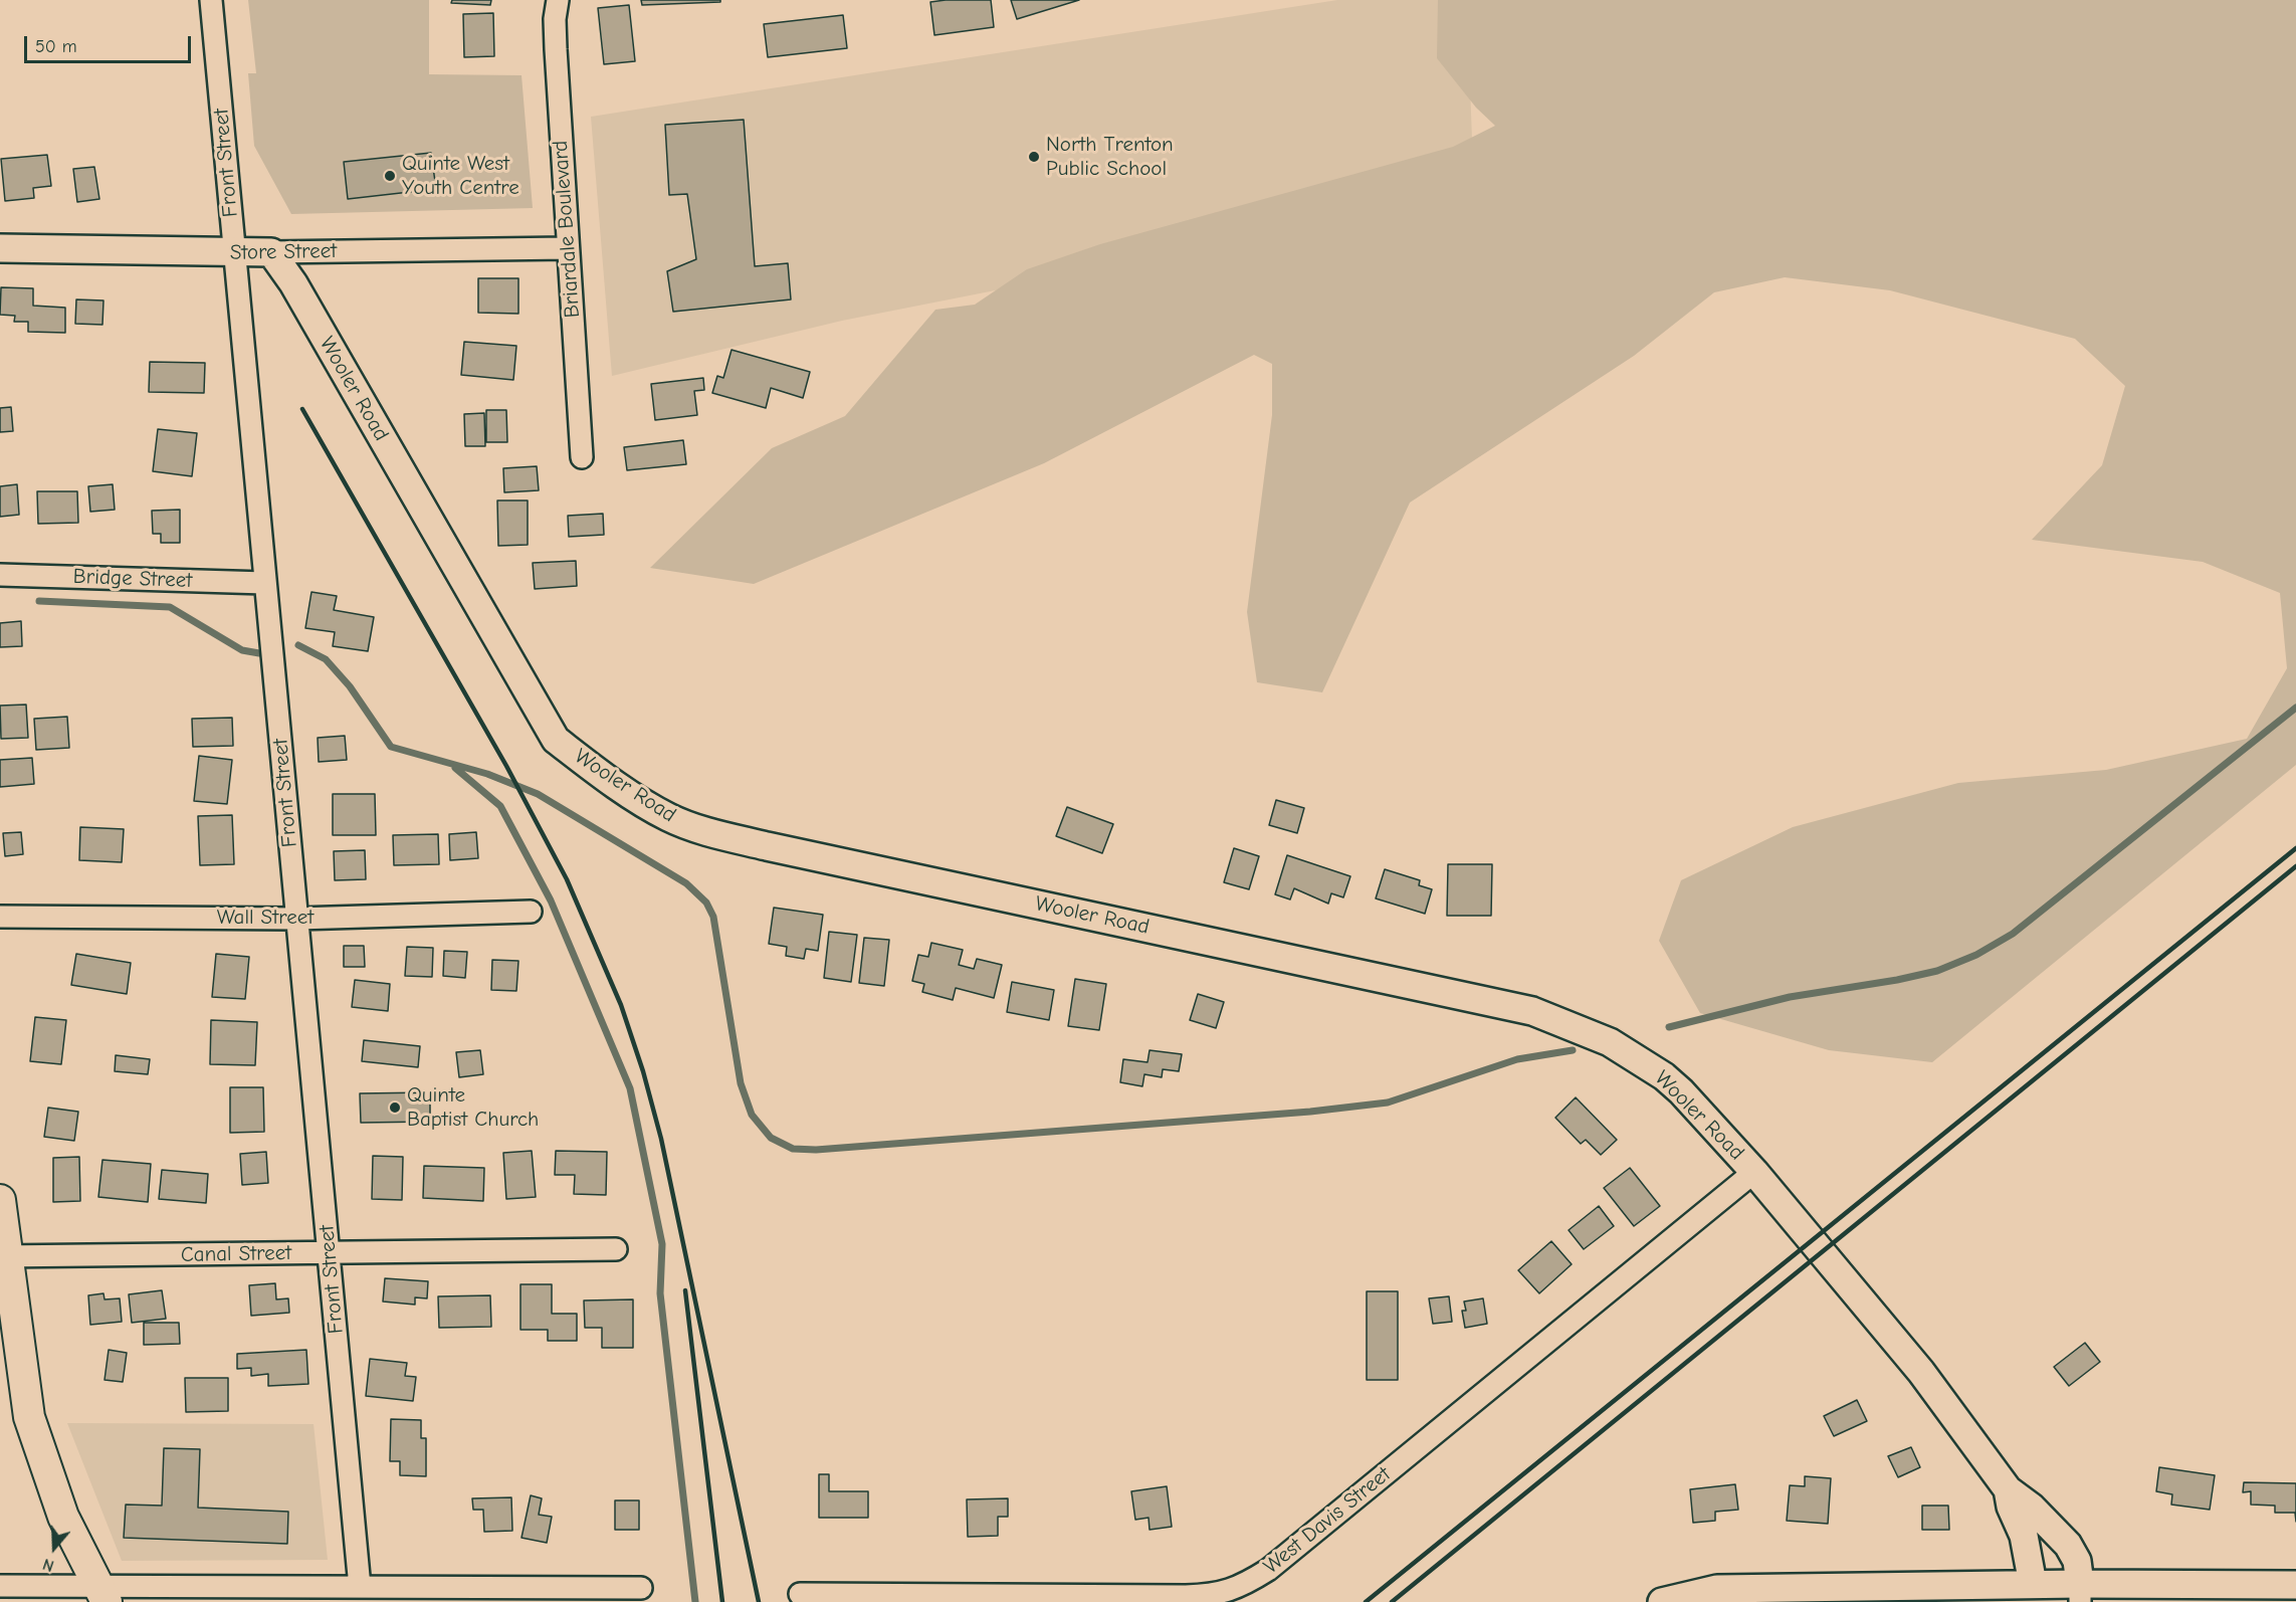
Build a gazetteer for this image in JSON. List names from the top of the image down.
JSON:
{
  "streets": {
    "street": [
      "Front Street",
      "Briardale Boulevard",
      "Store Street",
      "Wooler Road",
      "Bridge Street",
      "Wall Street",
      "Canal Street",
      "West Davis Street"
    ]
  },
  "crossings": [
    ["Front Street", "Store Street"],
    ["Front Street", "Bridge Street"],
    ["Front Street", "Wall Street"],
    ["Front Street", "Canal Street"],
    ["Briardale Boulevard", "Store Street"],
    ["Store Street", "Wooler Road"],
    ["Wooler Road", "West Davis Street"]
  ],
  "places": ["North Trenton Public School", "Quinte West Youth Centre", "Quinte Baptist Church"],
  "scale_bar": "50 m",
  "north": "bottom"
}
